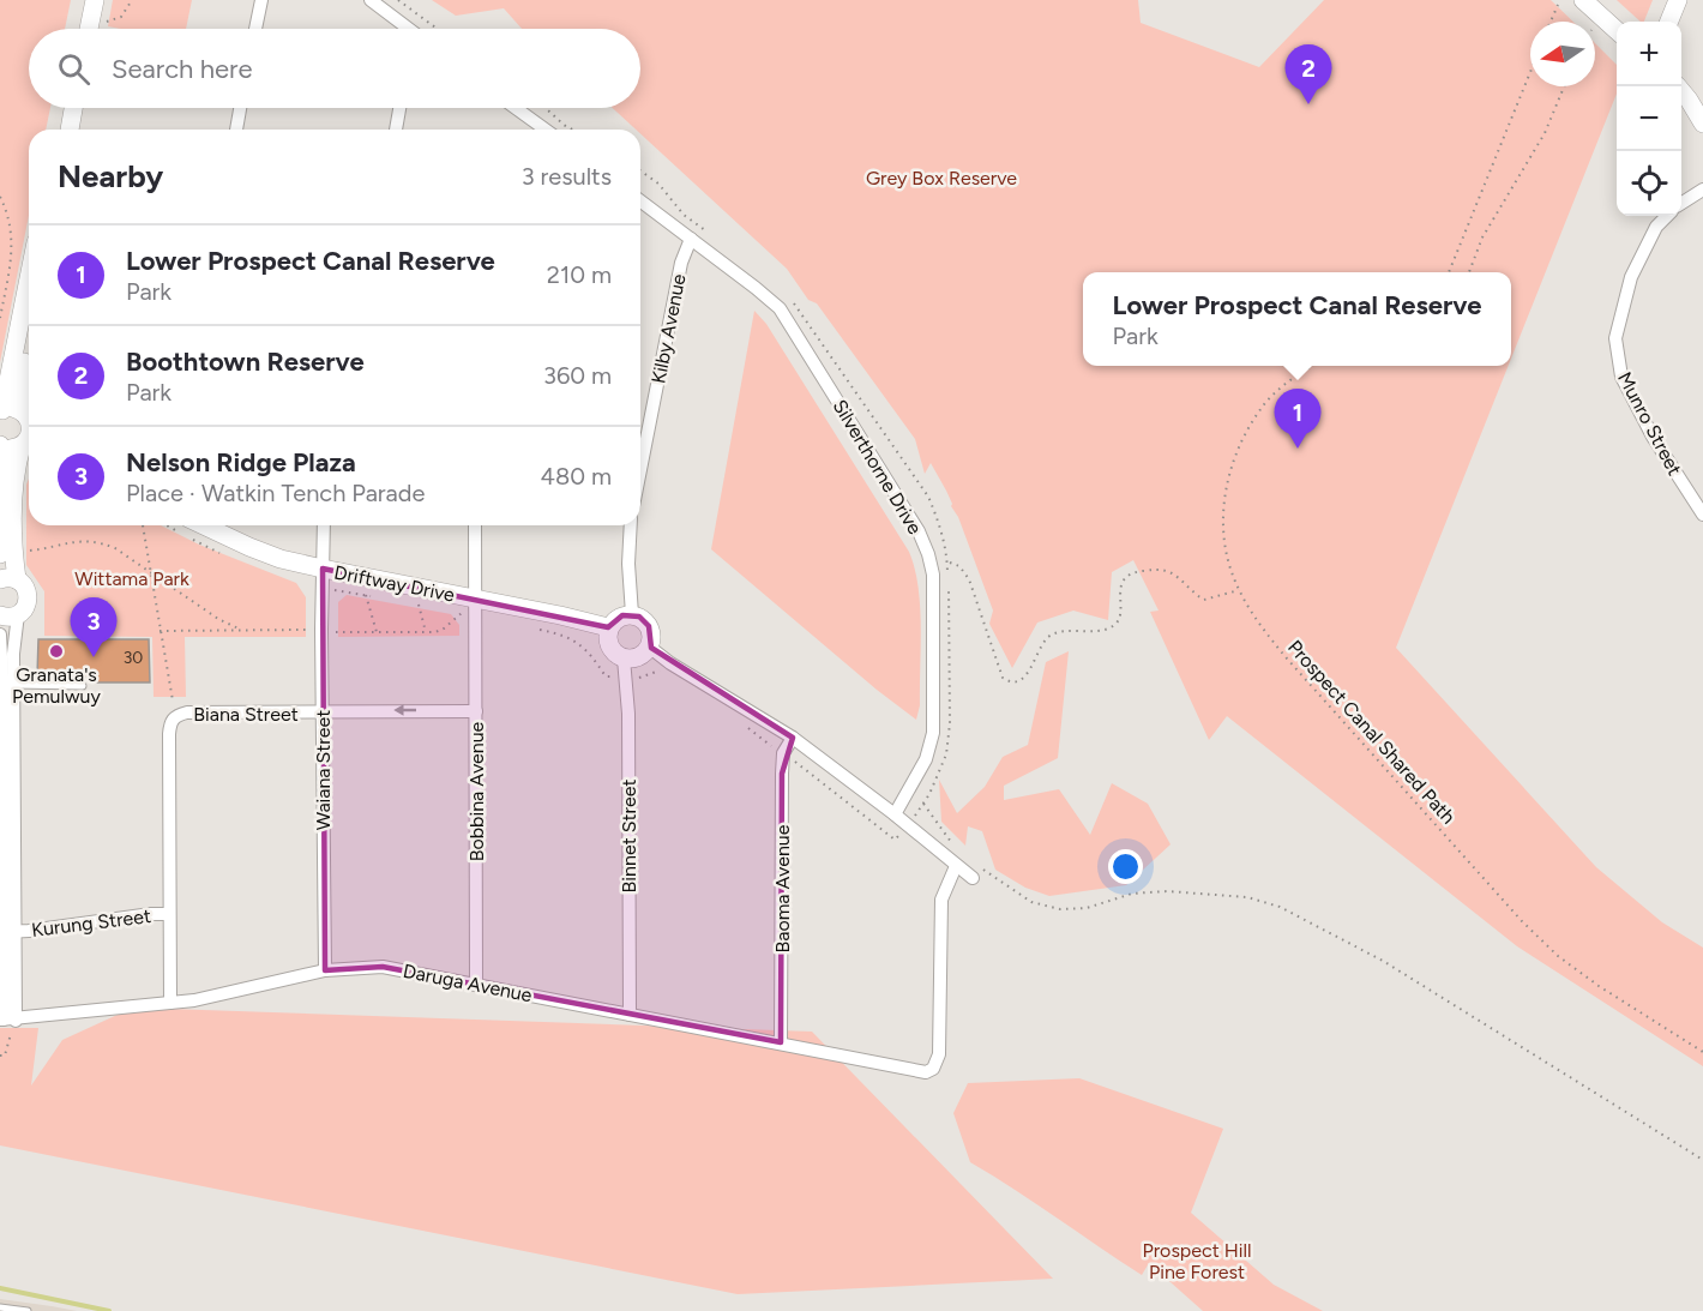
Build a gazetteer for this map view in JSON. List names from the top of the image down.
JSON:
{
  "streets": {
    "street": [
      "Kilby Avenue",
      "Munro Street",
      "Silverthorne Drive",
      "Driftway Drive",
      "Biana Street",
      "Waiana Street",
      "Bobbina Avenue",
      "Binnet Street",
      "Baoma Avenue",
      "Kurung Street",
      "Daruga Avenue"
    ],
    "path": ["Prospect Canal Shared Path"]
  },
  "crossings": [
    ["Kilby Avenue", "Silverthorne Drive"],
    ["Driftway Drive", "Waiana Street"],
    ["Driftway Drive", "Bobbina Avenue"],
    ["Driftway Drive", "Binnet Street"],
    ["Biana Street", "Waiana Street"],
    ["Biana Street", "Bobbina Avenue"],
    ["Biana Street", "Kurung Street"],
    ["Biana Street", "Daruga Avenue"],
    ["Waiana Street", "Daruga Avenue"],
    ["Bobbina Avenue", "Daruga Avenue"],
    ["Binnet Street", "Daruga Avenue"],
    ["Baoma Avenue", "Daruga Avenue"]
  ],
  "parks": ["Grey Box Reserve", "Wittama Park", "Prospect Hill Pine Forest"],
  "places": ["Granata's Pemulwuy"],
  "house_numbers": ["30"],
  "north": "left",
  "page": {
    "map_buttons": ["+", "−"],
    "search": "Search here",
    "pins": ["2", "1", "3"],
    "heading": ["Nearby", "3 results"],
    "list": [
      {
        "mark": "1",
        "name": "Lower Prospect Canal Reserve",
        "note": "Park",
        "value": "210 m"
      },
      {
        "mark": "2",
        "name": "Boothtown Reserve",
        "note": "Park",
        "value": "360 m"
      },
      {
        "mark": "3",
        "name": "Nelson Ridge Plaza",
        "note": "Place · Watkin Tench Parade",
        "value": "480 m"
      }
    ],
    "popup": ["Lower Prospect Canal Reserve", "Park"]
  }
}
